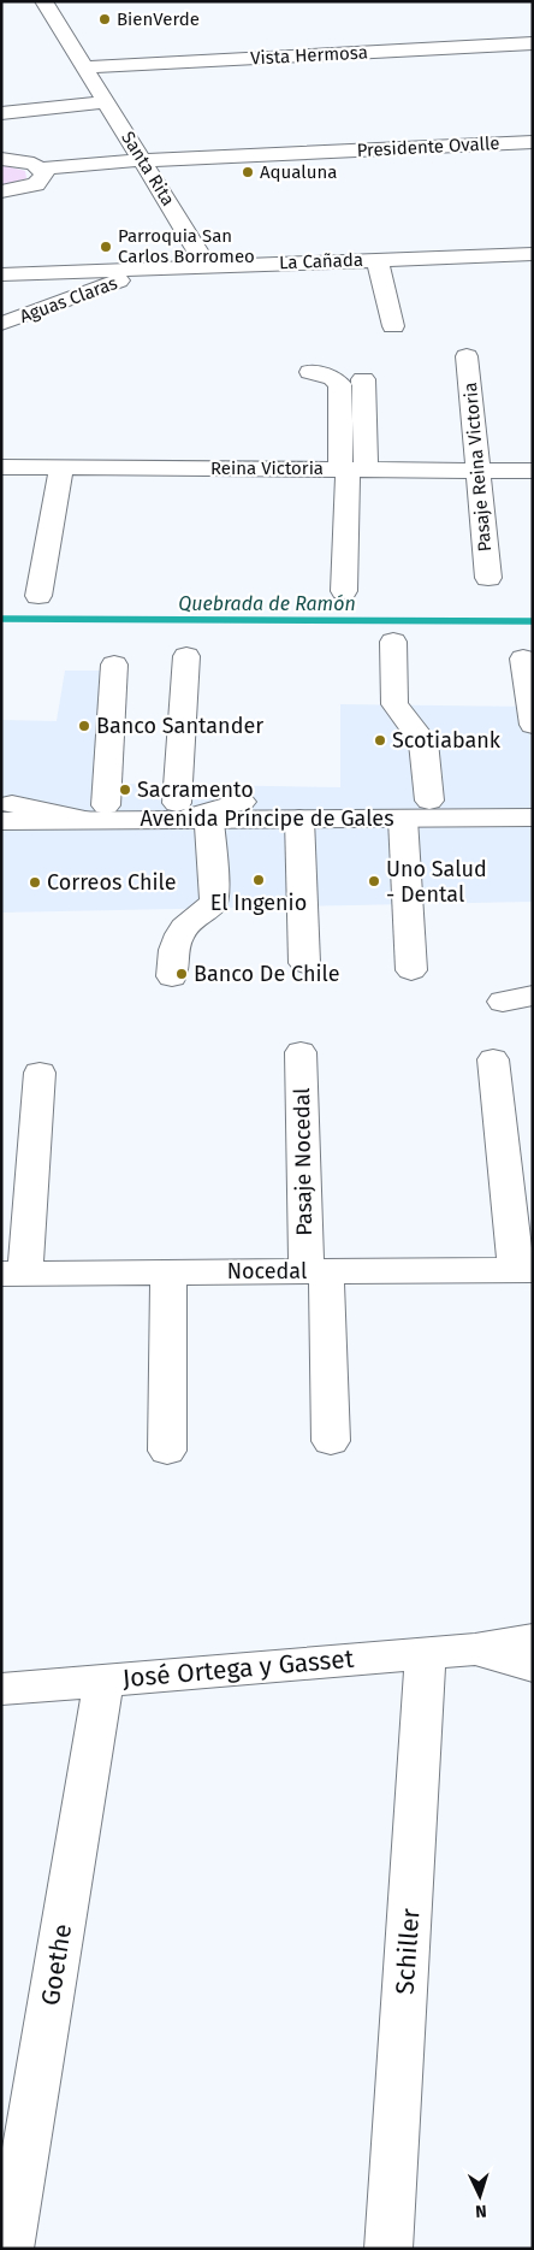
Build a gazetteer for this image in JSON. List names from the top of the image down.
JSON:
{
  "streets": {
    "street": [
      "Vista Hermosa",
      "Presidente Ovalle",
      "Santa Rita",
      "La Cañada",
      "Aguas Claras",
      "Pasaje Reina Victoria",
      "Reina Victoria",
      "Avenida Príncipe de Gales",
      "Pasaje Nocedal",
      "Nocedal",
      "José Ortega y Gasset",
      "Schiller",
      "Goethe"
    ]
  },
  "crossings": [
    ["Vista Hermosa", "Santa Rita"],
    ["Presidente Ovalle", "Santa Rita"],
    ["Santa Rita", "La Cañada"],
    ["Santa Rita", "Aguas Claras"],
    ["La Cañada", "Aguas Claras"],
    ["Pasaje Reina Victoria", "Reina Victoria"],
    ["Pasaje Nocedal", "Nocedal"],
    ["José Ortega y Gasset", "Schiller"],
    ["José Ortega y Gasset", "Goethe"]
  ],
  "water": ["Quebrada de Ramón"],
  "places": [
    "BienVerde",
    "Aqualuna",
    "Parroquia San Carlos Borromeo",
    "Banco Santander",
    "Scotiabank",
    "Sacramento",
    "El Ingenio",
    "Uno Salud - Dental",
    "Correos Chile",
    "Banco De Chile"
  ],
  "north": "bottom"
}
